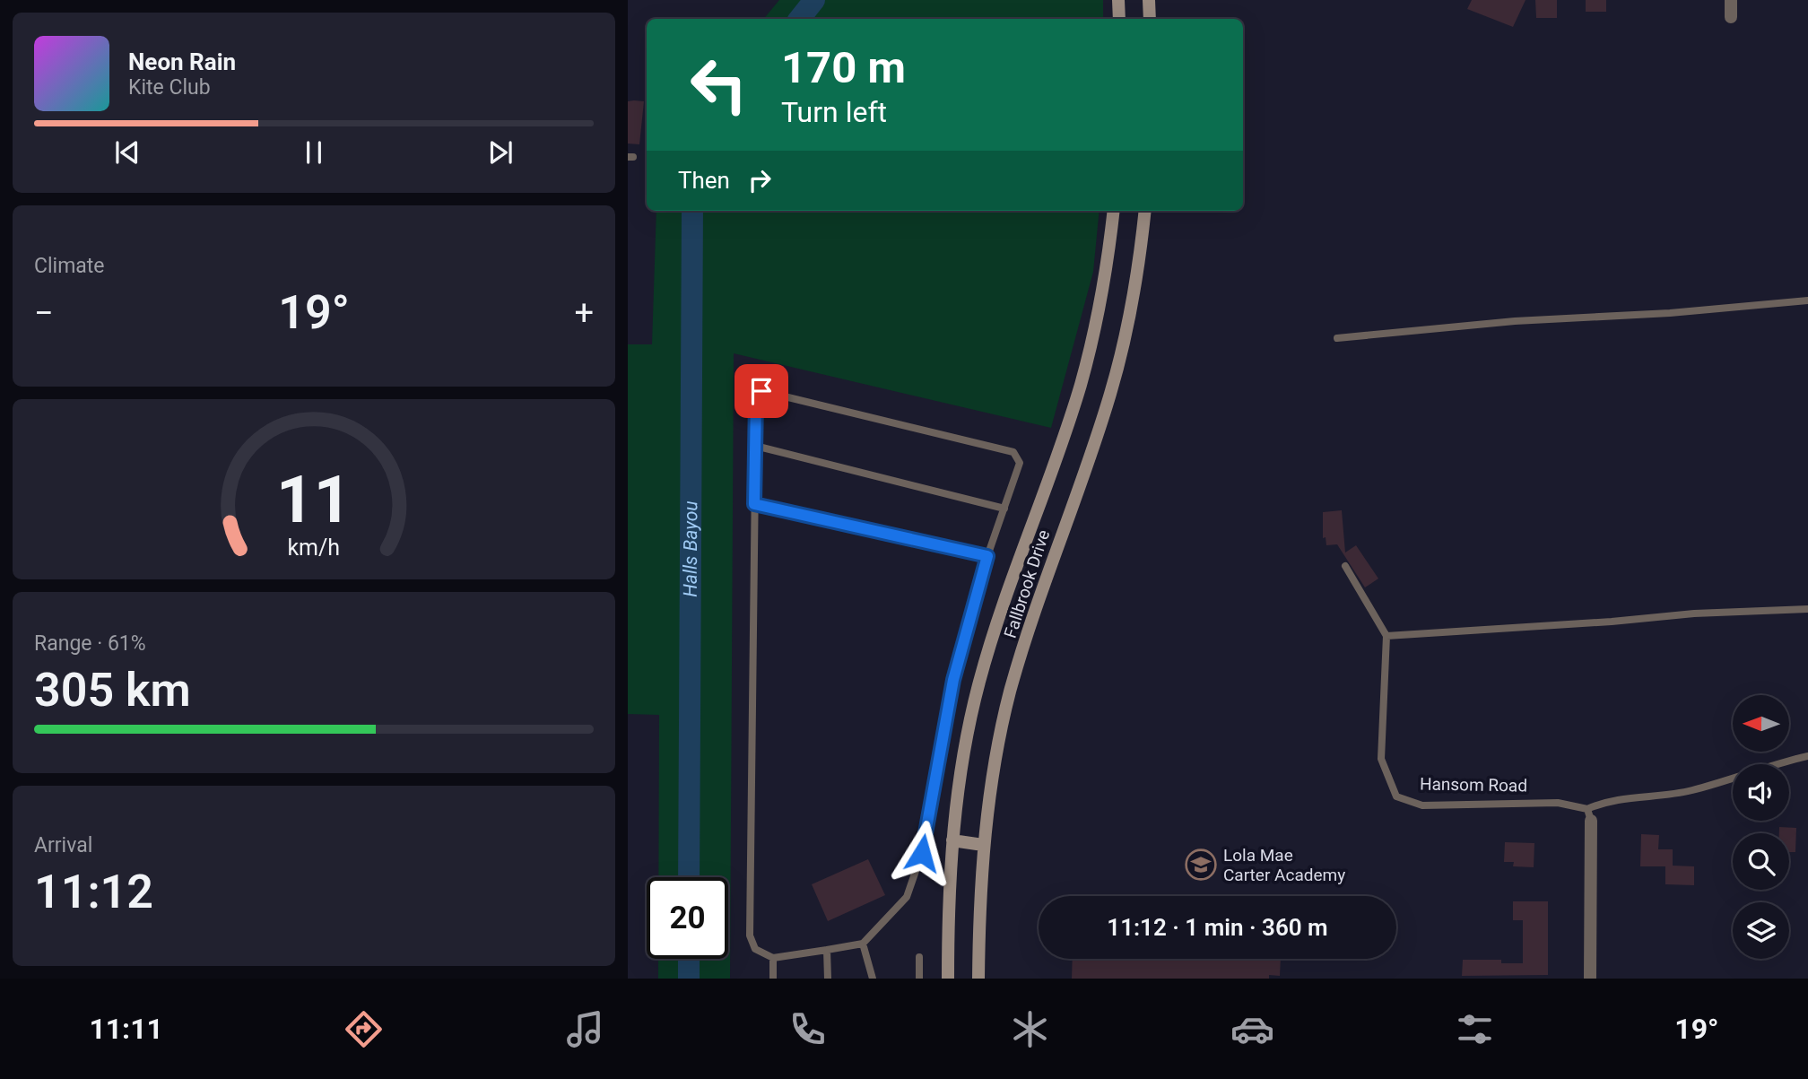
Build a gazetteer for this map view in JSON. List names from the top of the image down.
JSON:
{
  "streets": {
    "main road": ["Fallbrook Drive"],
    "lane": ["Hansom Road"]
  },
  "water": ["Halls Bayou"],
  "places": {
    "school or university": ["Lola Mae Carter Academy"]
  },
  "north": "left",
  "page": {
    "turn": ["170 m", "Turn left"],
    "song": ["Neon Rain", "Kite Club"],
    "then": "Then",
    "tile": [
      "Climate",
      ["Range · 61%", "305 km"],
      ["Arrival", "11:12"]
    ],
    "heat": ["−", "19°", "+"],
    "limit": "20",
    "trip": "11:12 · 1 min · 360 m",
    "tabs": ["11:11", "19°"],
    "gauge": ["11", "km/h"]
  }
}
